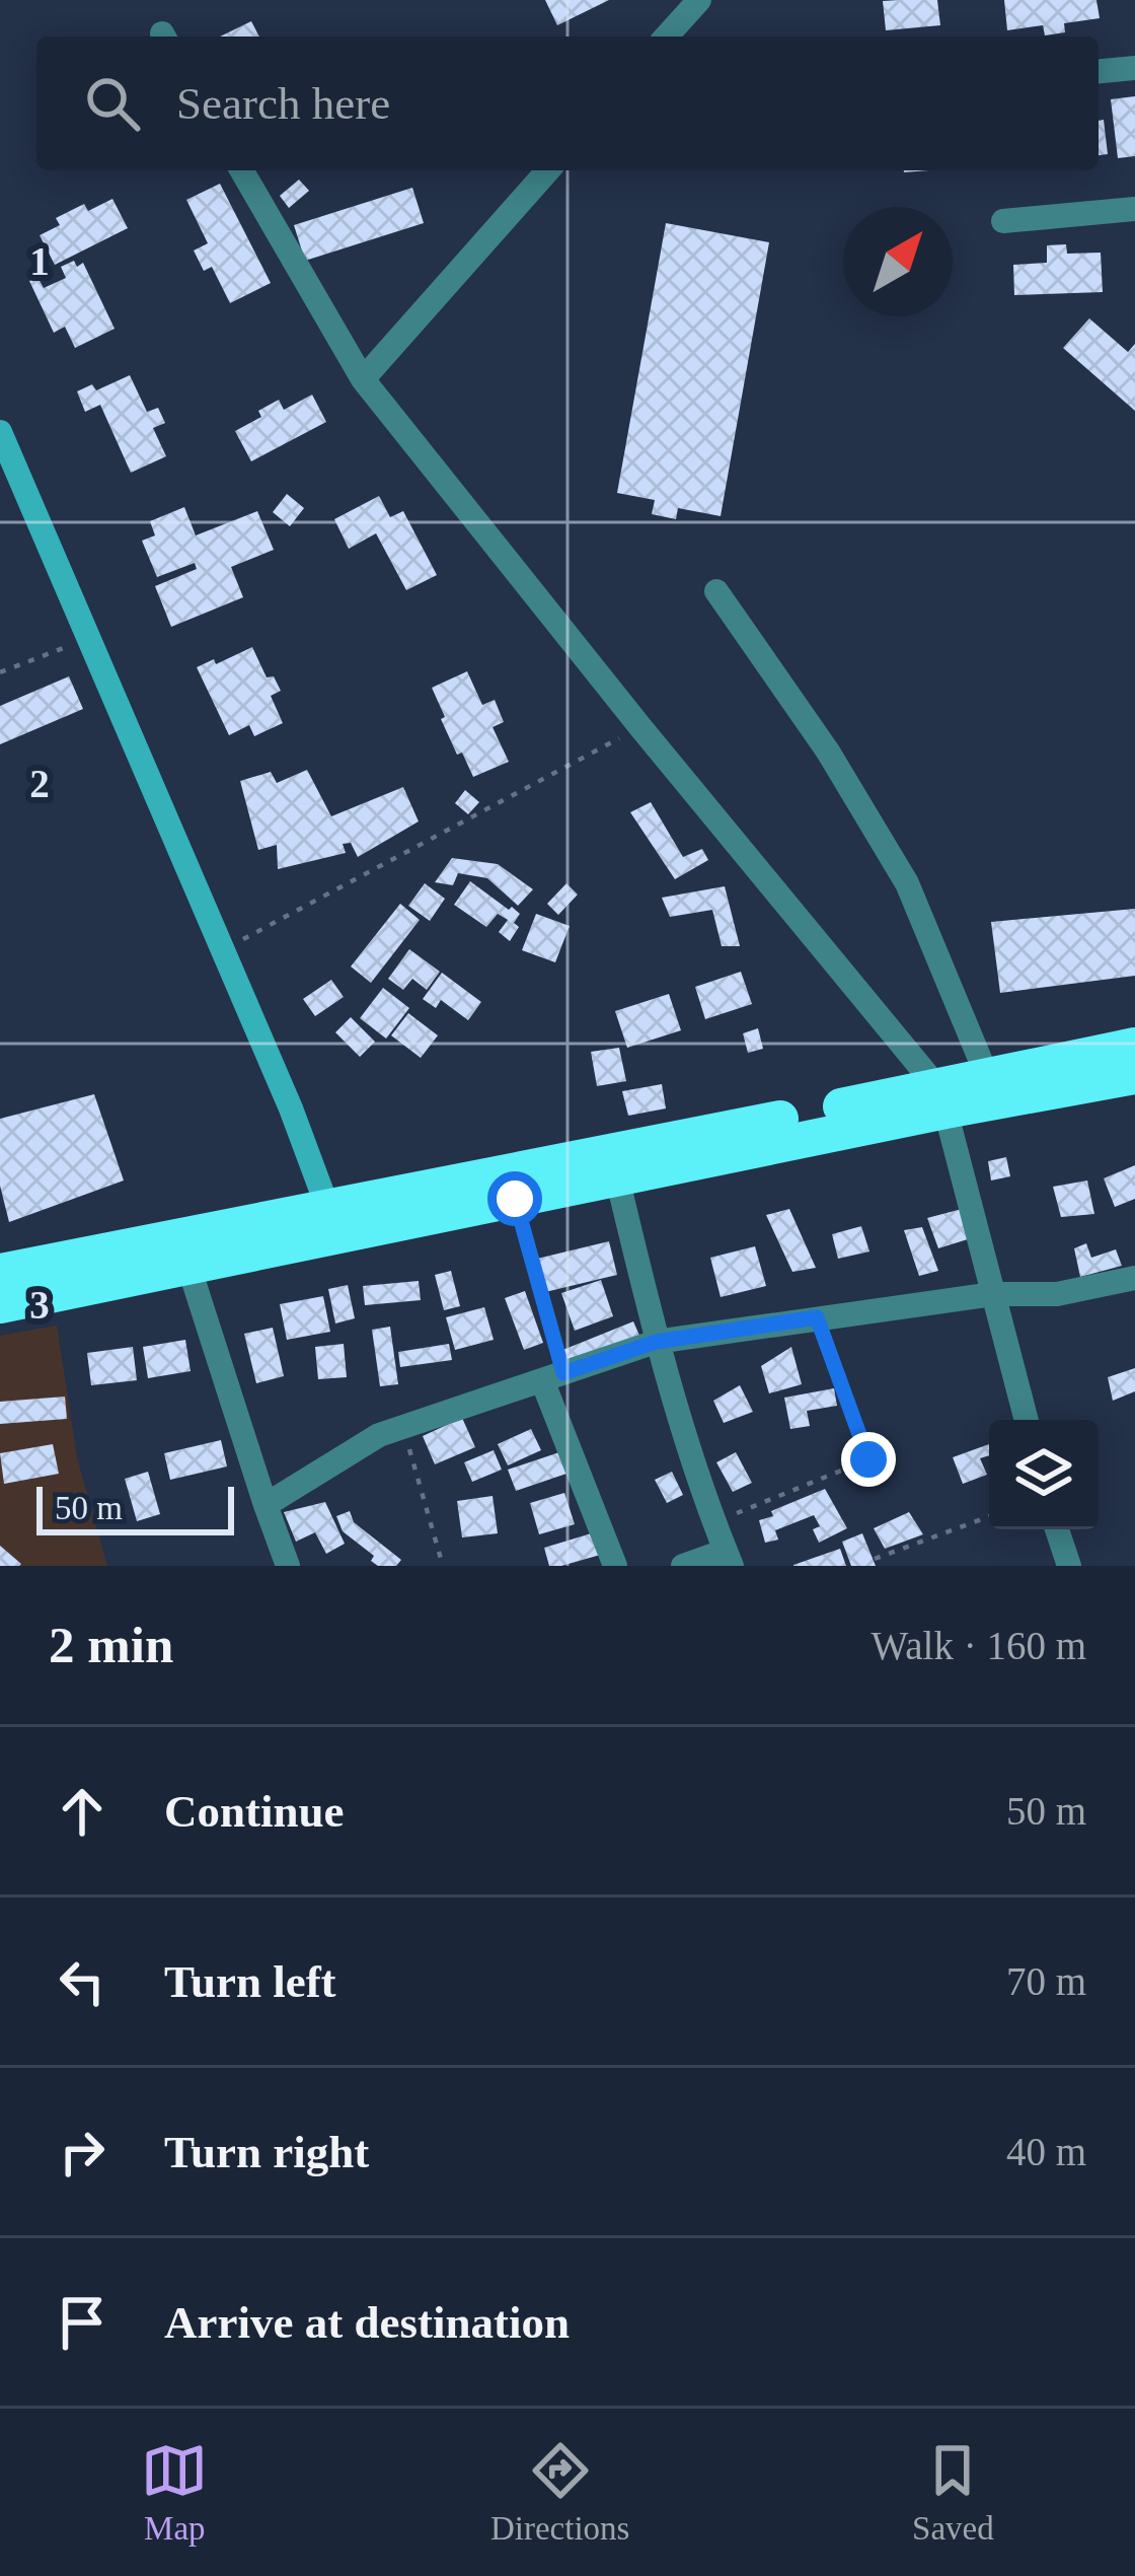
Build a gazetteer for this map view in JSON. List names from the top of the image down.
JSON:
{
  "scale_bar": "50 m",
  "north": "top right",
  "page": {
    "search": "Search here",
    "scale": "50 m",
    "heading": ["2 min", "Walk · 160 m"],
    "list": [
      ["Continue", "50 m"],
      ["Turn left", "70 m"],
      ["Turn right", "40 m"],
      "Arrive at destination"
    ],
    "nav": ["Map", "Directions", "Saved"]
  },
  "grid": {
    "rows": ["1", "2", "3"]
  }
}
